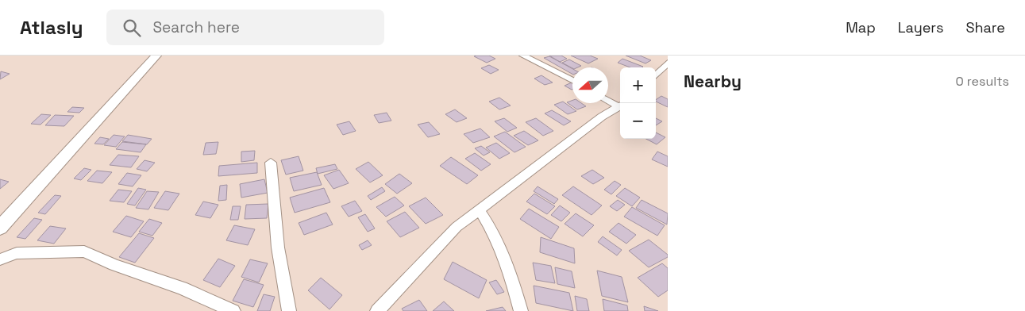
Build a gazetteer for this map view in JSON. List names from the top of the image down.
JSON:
{
  "north": "left",
  "page": {
    "header": "Atlasly",
    "search": "Search here",
    "nav": ["Map", "Layers", "Share"],
    "heading": ["Nearby", "0 results"],
    "map_buttons": ["+", "−"]
  }
}
